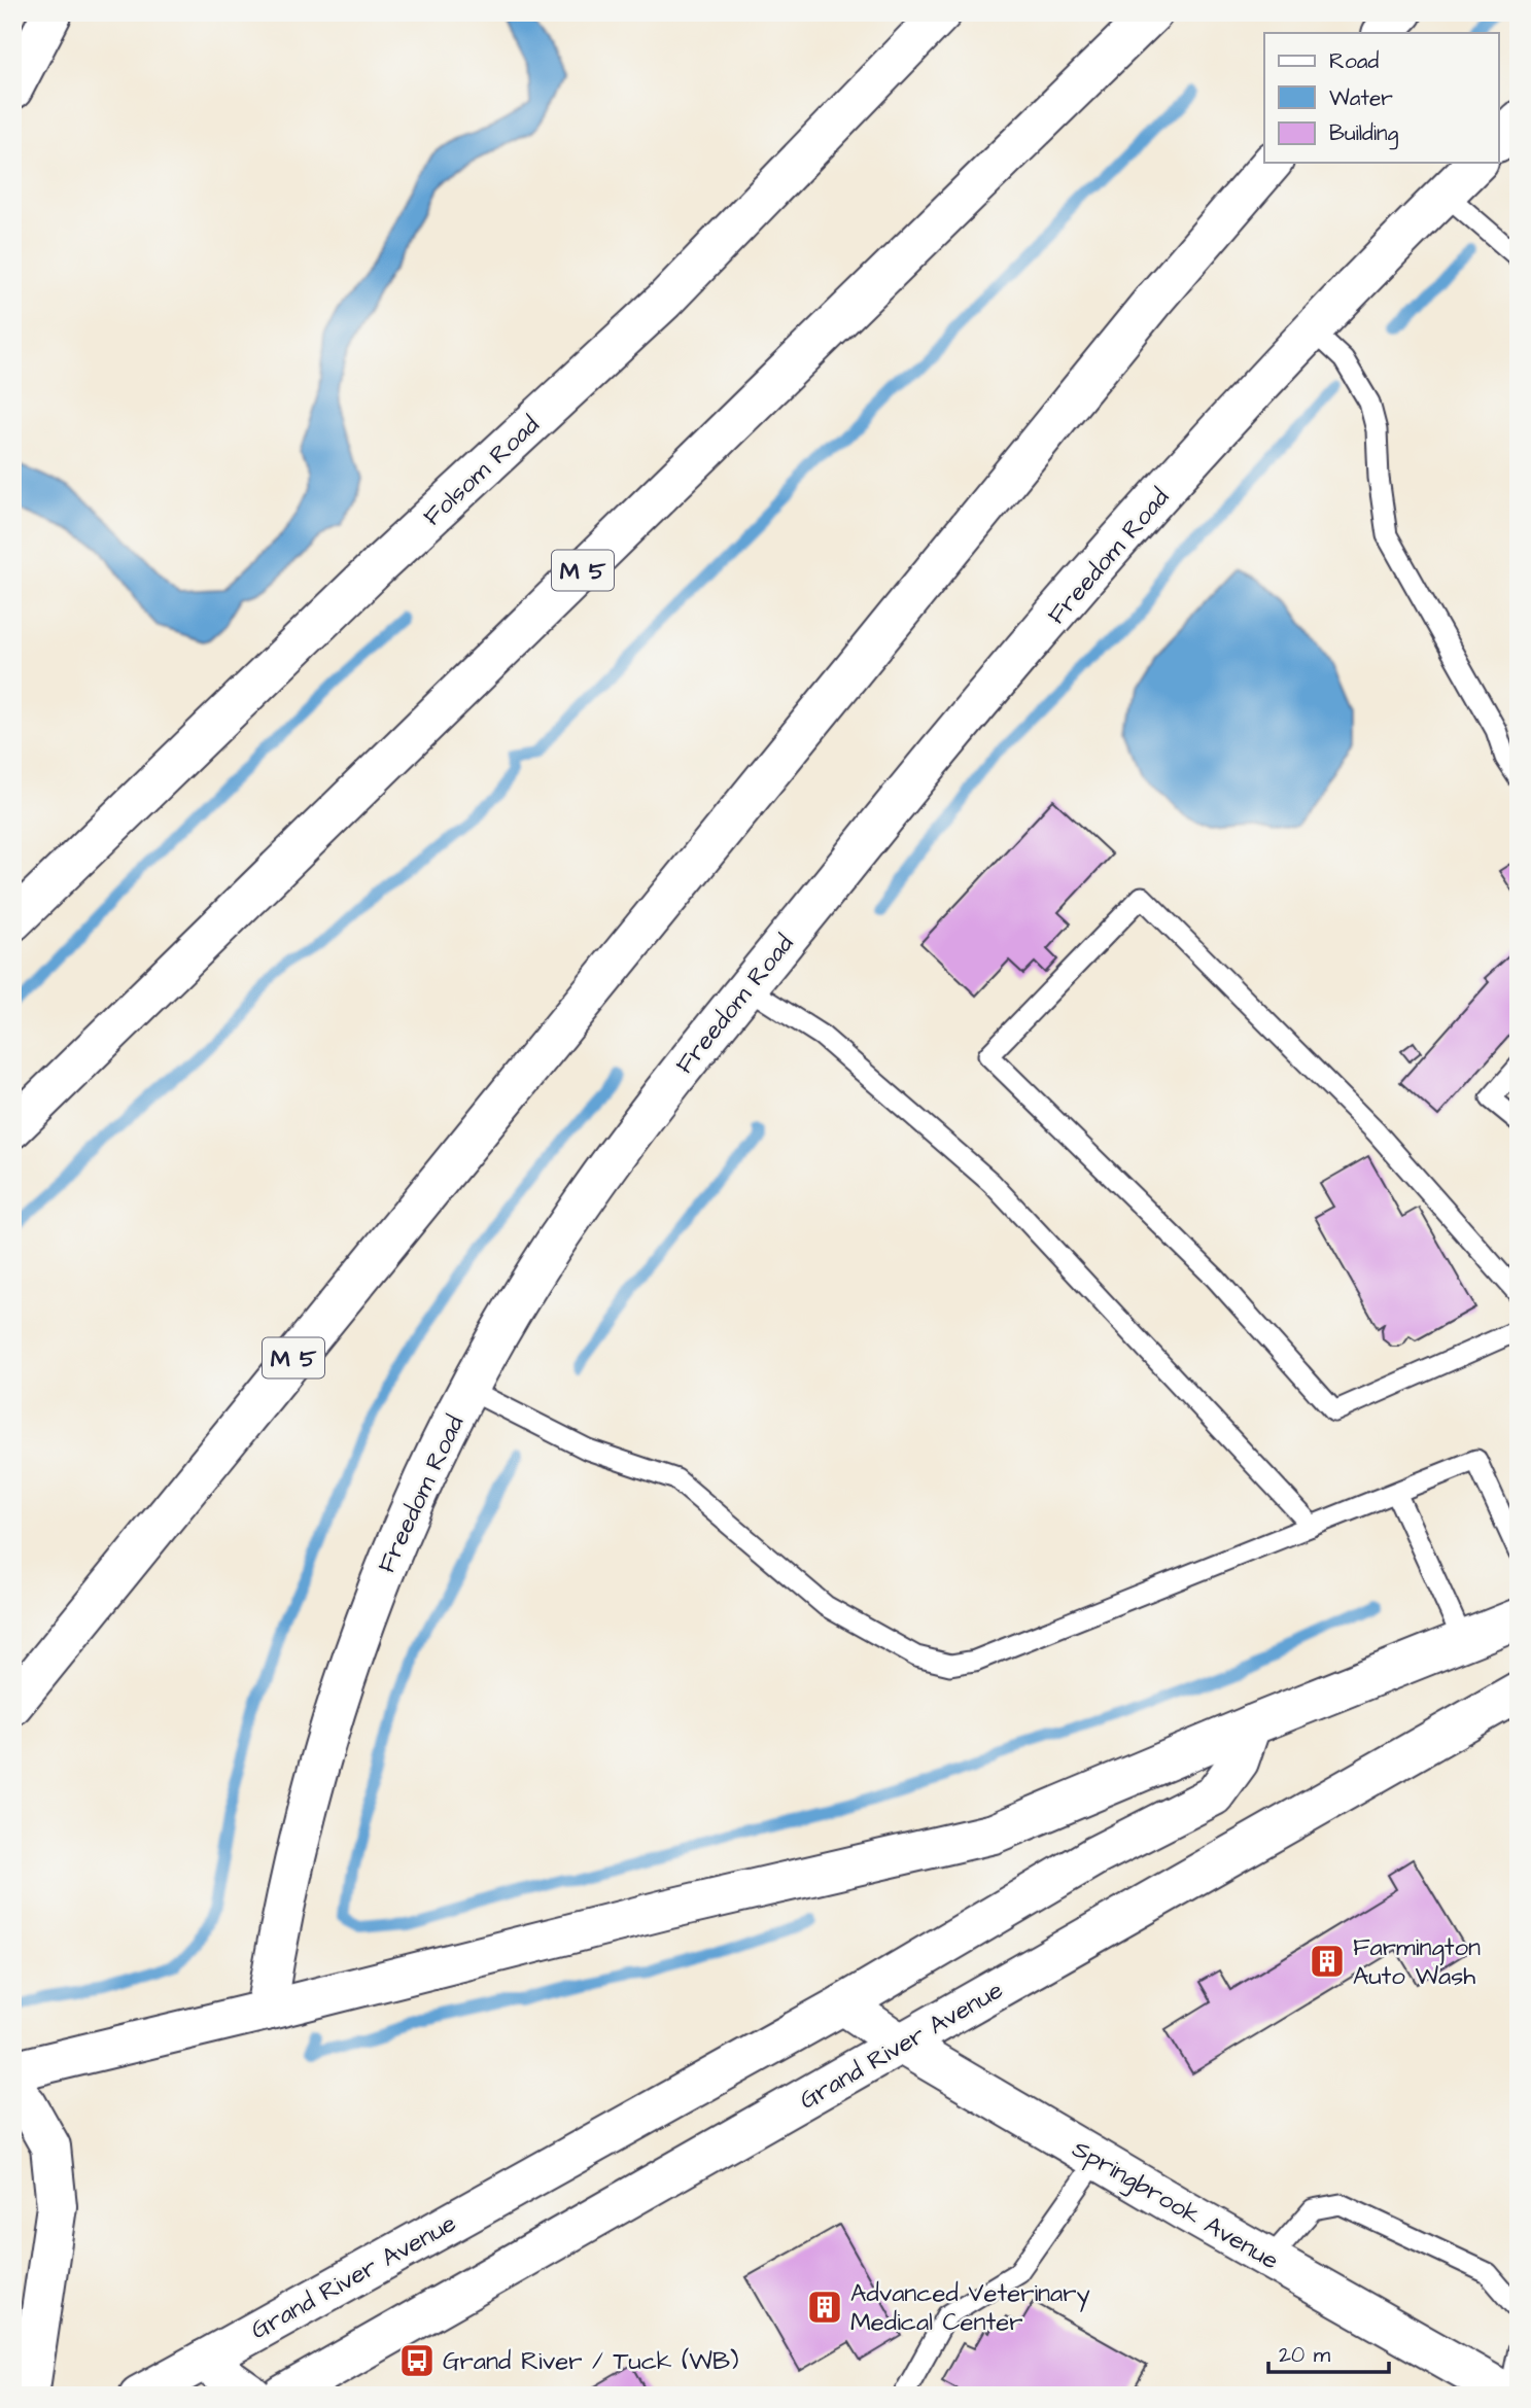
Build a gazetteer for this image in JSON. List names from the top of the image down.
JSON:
{
  "streets": {
    "main road": [
      "Folsom Road",
      "Freedom Road",
      "M 5",
      "Grand River Avenue",
      "Springbrook Avenue"
    ]
  },
  "crossings": [
    ["Grand River Avenue", "Springbrook Avenue"]
  ],
  "places": {
    "building": ["Farmington Auto Wash", "Advanced Veterinary Medical Center"],
    "bus stop": ["Grand River / Tuck (WB)"]
  },
  "legend": ["Road", "Water", "Building"],
  "scale_bar": "20 m"
}
